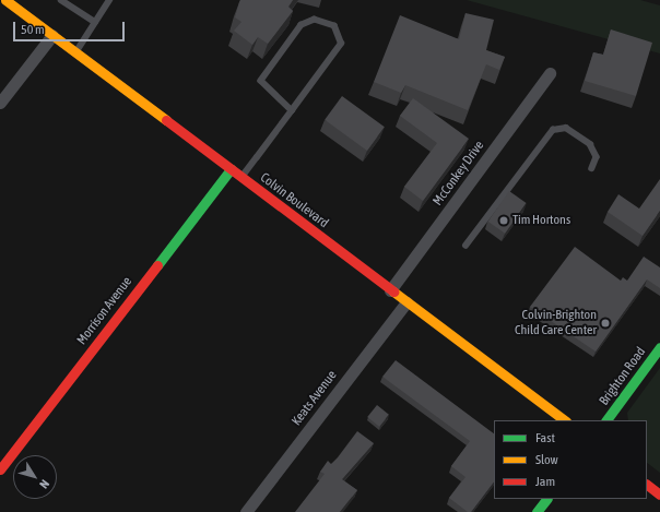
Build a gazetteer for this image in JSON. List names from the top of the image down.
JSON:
{
  "streets": {
    "street": [
      "McConkey Drive",
      "Colvin Boulevard",
      "Morrison Avenue",
      "Brighton Road",
      "Keats Avenue"
    ]
  },
  "crossings": [
    ["McConkey Drive", "Colvin Boulevard"],
    ["Colvin Boulevard", "Morrison Avenue"],
    ["Colvin Boulevard", "Keats Avenue"]
  ],
  "places": ["Tim Hortons", "Colvin-Brighton Child Care Center"],
  "legend": ["Fast", "Slow", "Jam"],
  "scale_bar": "50 m",
  "north": "bottom right"
}
